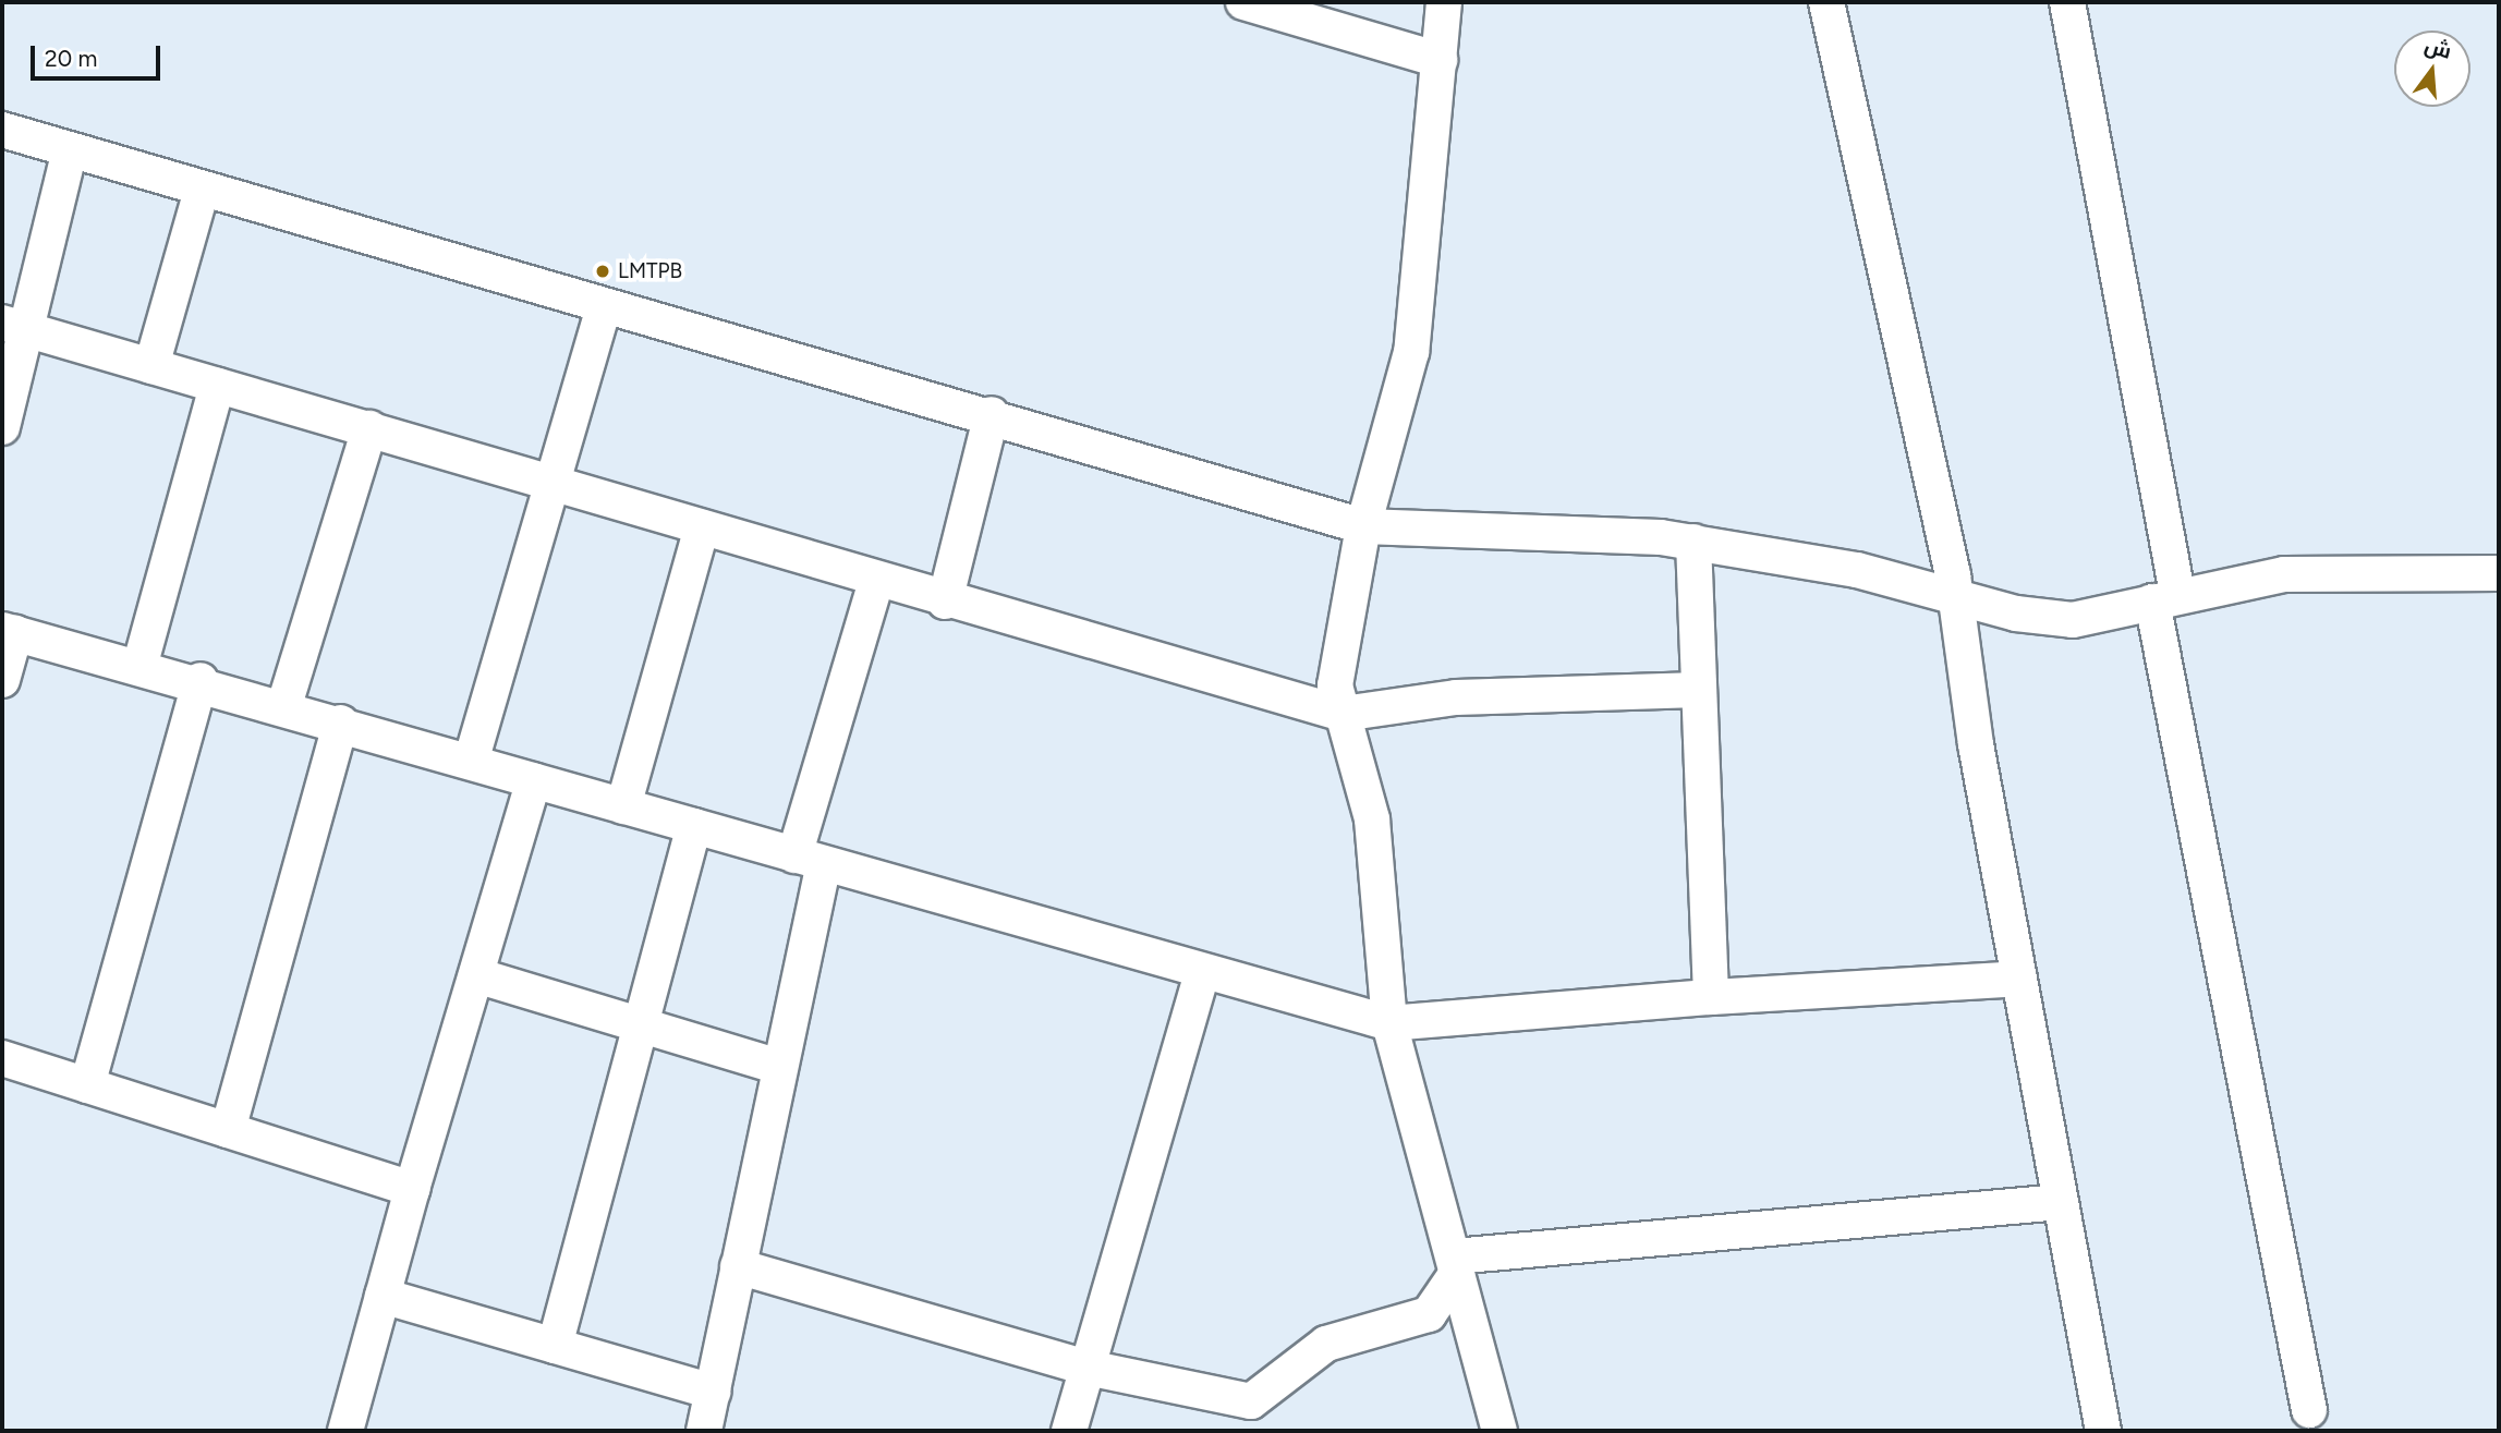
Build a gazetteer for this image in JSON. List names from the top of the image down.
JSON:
{
  "places": ["LMTPB"],
  "scale_bar": "20 m",
  "north": "top"
}
